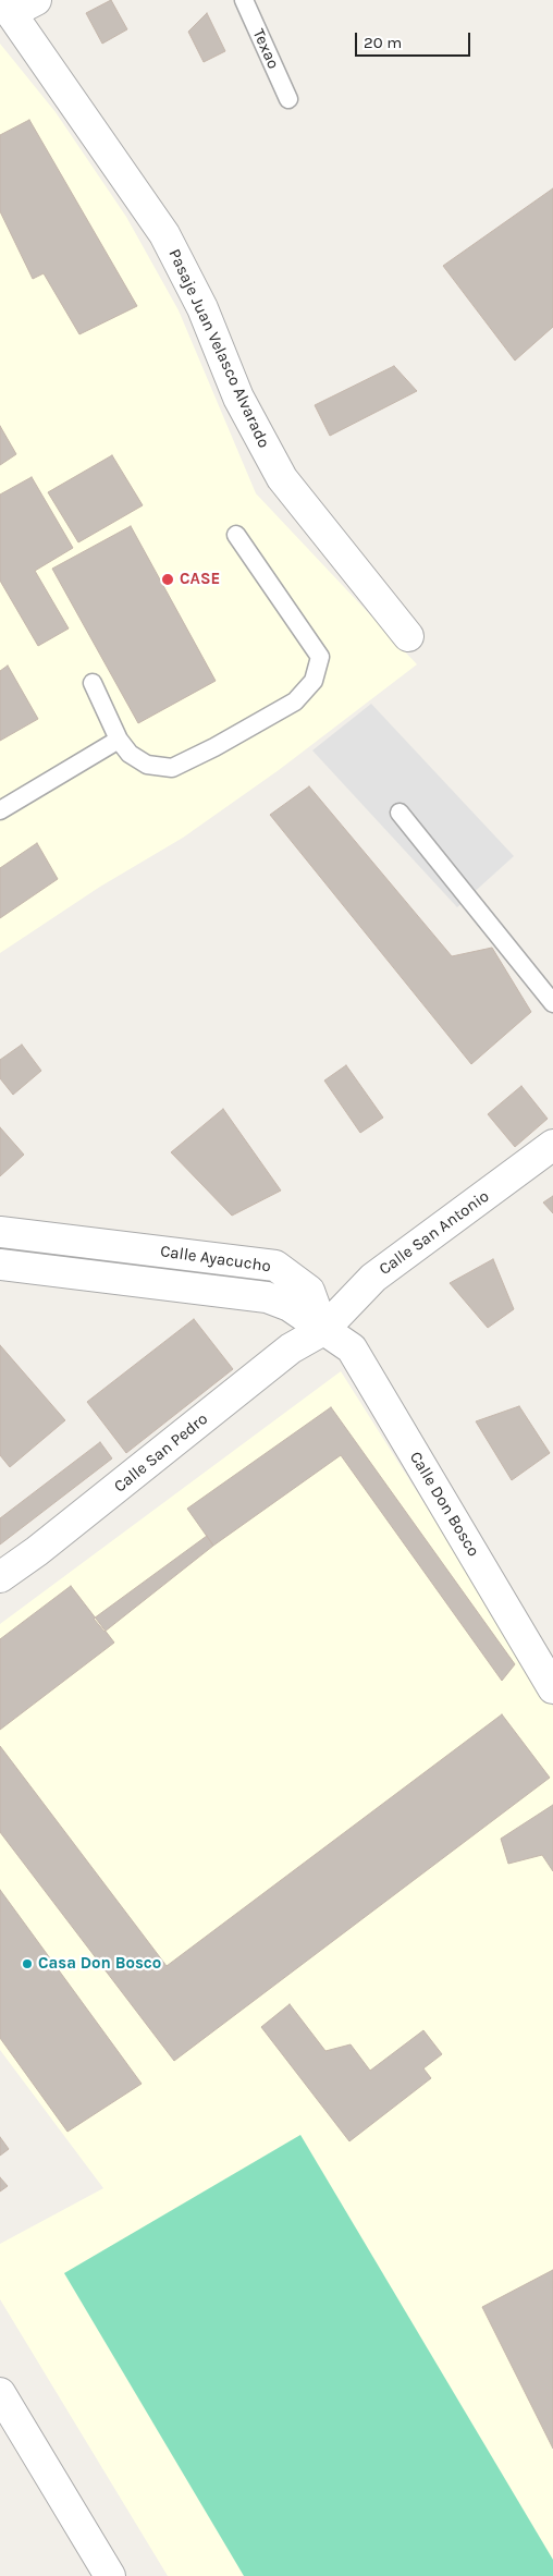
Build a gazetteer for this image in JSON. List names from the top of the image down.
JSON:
{
  "streets": {
    "street": [
      "Pasaje Juan Velasco Alvarado",
      "Calle San Antonio",
      "Calle Ayacucho",
      "Calle San Pedro",
      "Calle Don Bosco"
    ],
    "lane": ["Texao"]
  },
  "crossings": [
    ["Calle San Antonio", "Calle Ayacucho"],
    ["Calle San Antonio", "Calle San Pedro"],
    ["Calle San Antonio", "Calle Don Bosco"],
    ["Calle Ayacucho", "Calle San Pedro"],
    ["Calle Ayacucho", "Calle Don Bosco"],
    ["Calle San Pedro", "Calle Don Bosco"]
  ],
  "places": ["CASE", "Casa Don Bosco"],
  "scale_bar": "20 m"
}
